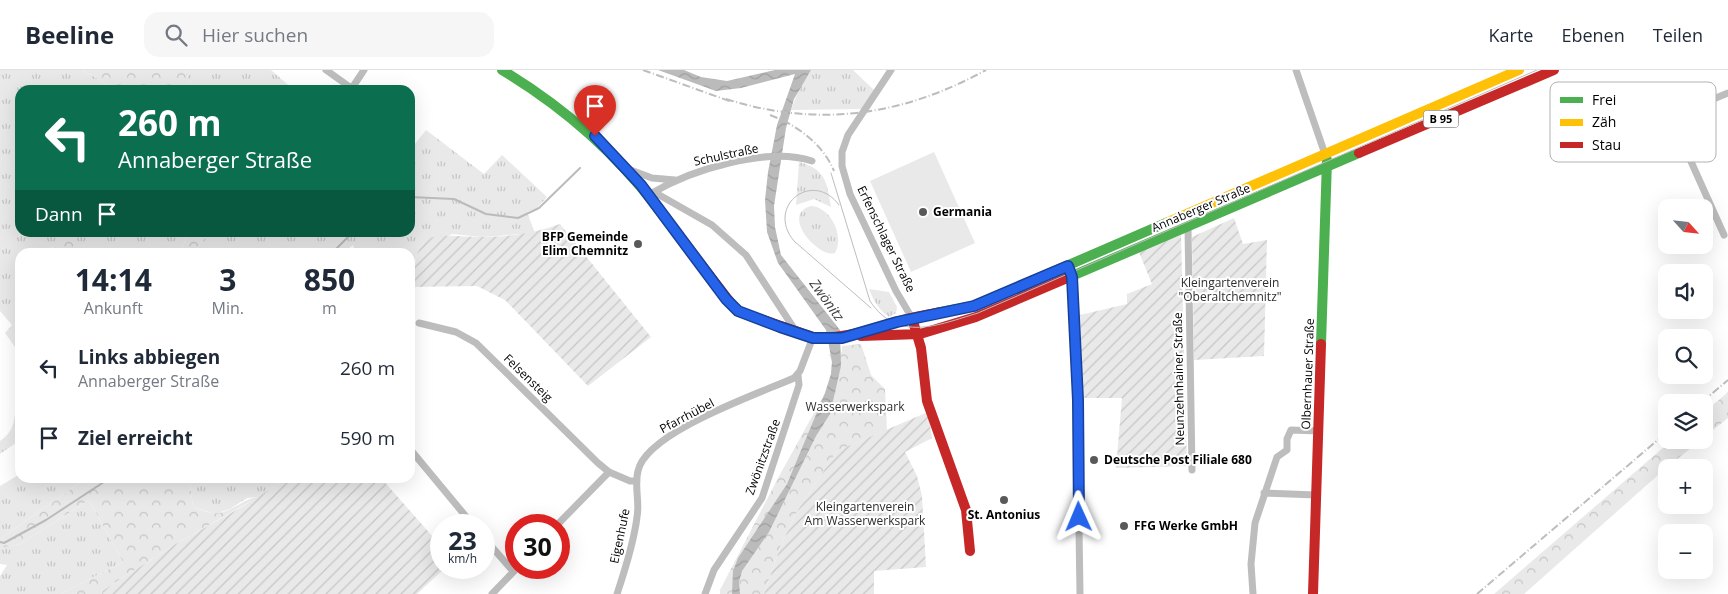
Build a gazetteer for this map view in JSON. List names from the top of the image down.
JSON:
{
  "streets": {
    "main road": [
      "B 95",
      "Annaberger Straße",
      "Erfenschlager Straße",
      "Olbernhauer Straße"
    ],
    "street": [
      "Schulstraße",
      "Felsensteig",
      "Neunzehnhainer Straße",
      "Pfarrhübel",
      "Zwönitzstraße",
      "Eigenhufe"
    ]
  },
  "crossings": [
    ["Schulstraße", "Annaberger Straße"],
    ["Annaberger Straße", "Erfenschlager Straße"],
    ["Annaberger Straße", "Olbernhauer Straße"],
    ["Annaberger Straße", "Neunzehnhainer Straße"],
    ["Pfarrhübel", "Zwönitzstraße"],
    ["Pfarrhübel", "Eigenhufe"]
  ],
  "water": ["Zwönitz"],
  "parks": ["Kleingartenverein \"Oberaltchemnitz\"", "Wasserwerkspark", "Kleingartenverein Am Wasserwerkspark"],
  "places": [
    "Germania",
    "BFP Gemeinde Elim Chemnitz",
    "Deutsche Post Filiale 680",
    "St. Antonius",
    "FFG Werke GmbH"
  ],
  "legend": ["Frei", "Zäh", "Stau"],
  "north": "bottom right",
  "page": {
    "header": "Beeline",
    "search": "Hier suchen",
    "nav": ["Karte", "Ebenen", "Teilen"],
    "turn": ["260 m", "Annaberger Straße"],
    "then": "Dann",
    "map_buttons": ["+", "−"],
    "eta": [
      "14:14",
      "Ankunft",
      "3",
      "Min.",
      "850",
      "m"
    ],
    "list": [
      {
        "name": "Links abbiegen",
        "note": "Annaberger Straße",
        "value": "260 m"
      },
      {
        "name": "Ziel erreicht",
        "value": "590 m"
      }
    ],
    "speed": "23 km/h",
    "limit": "30"
  }
}
